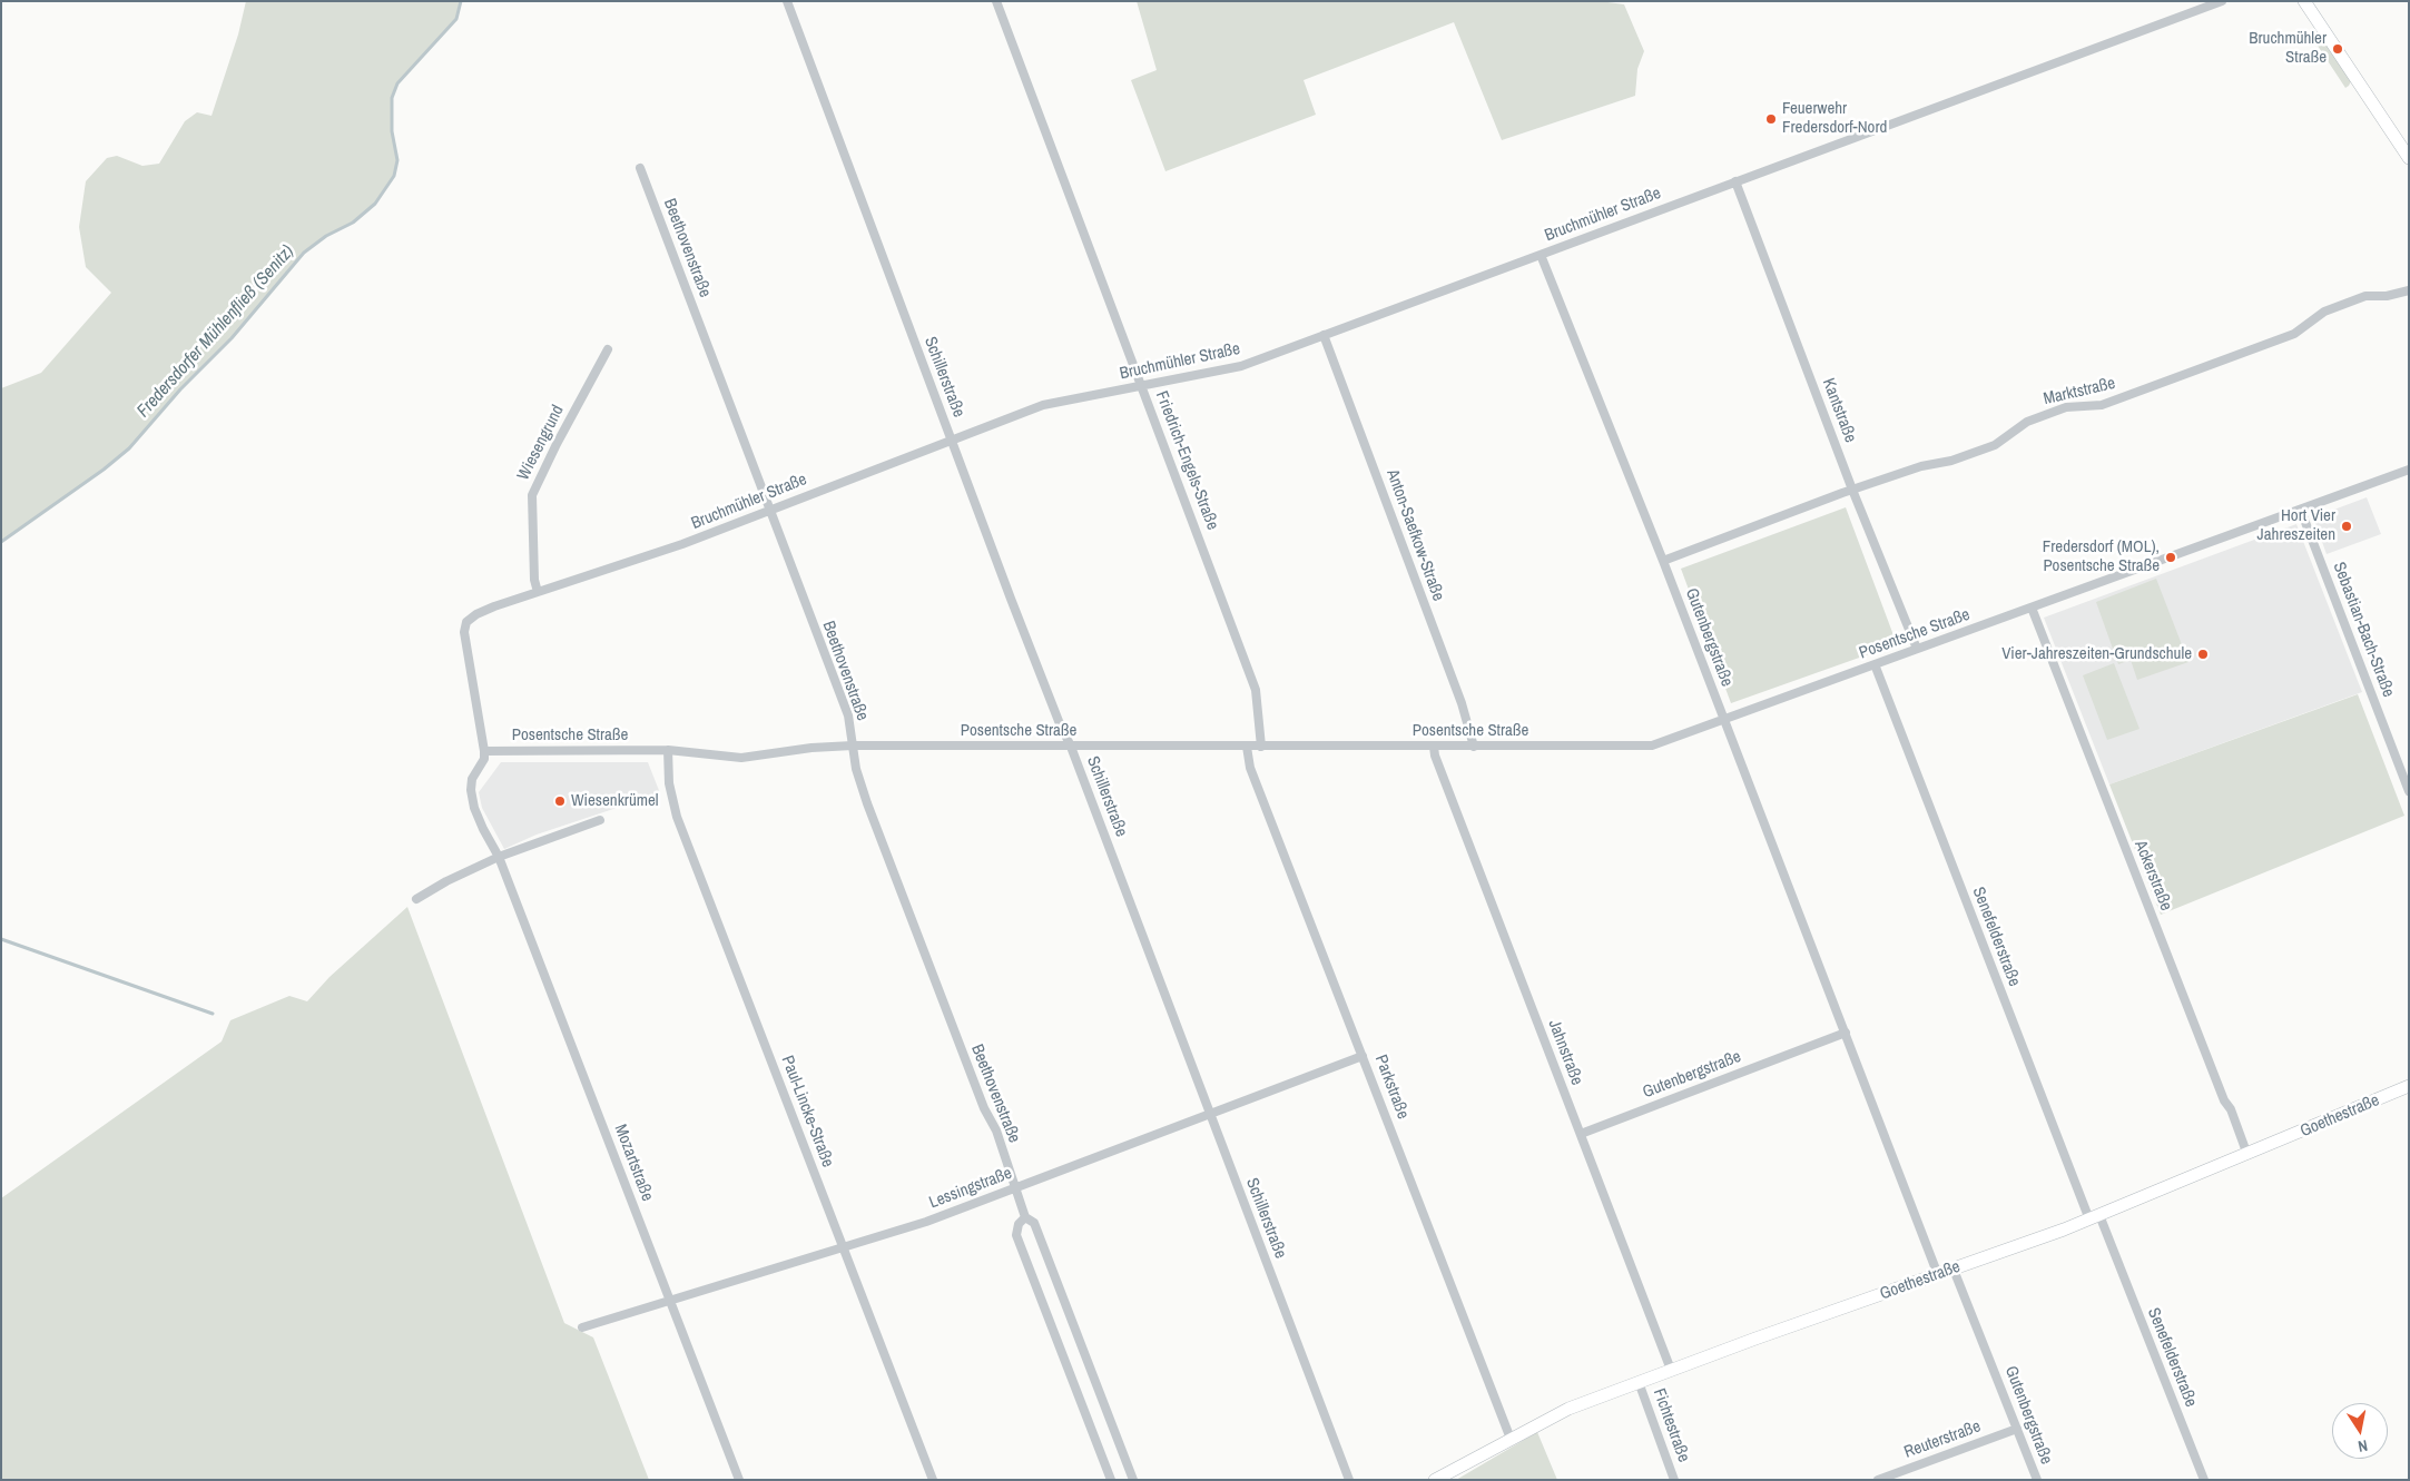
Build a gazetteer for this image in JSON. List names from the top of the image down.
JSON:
{
  "streets": {
    "street": [
      "Bruchmühler Straße",
      "Beethovenstraße",
      "Schillerstraße",
      "Marktstraße",
      "Kantstraße",
      "Wiesengrund",
      "Friedrich-Engels-Straße",
      "Anton-Saefkow-Straße",
      "Sebastian-Bach-Straße",
      "Posentsche Straße",
      "Gutenbergstraße",
      "Ackerstraße",
      "Senefelderstraße",
      "Jahnstraße",
      "Parkstraße",
      "Paul-Lincke-Straße",
      "Goethestraße",
      "Mozartstraße",
      "Lessingstraße",
      "Fichtestraße",
      "Reuterstraße"
    ]
  },
  "crossings": [
    ["Bruchmühler Straße", "Beethovenstraße"],
    ["Bruchmühler Straße", "Schillerstraße"],
    ["Bruchmühler Straße", "Kantstraße"],
    ["Bruchmühler Straße", "Wiesengrund"],
    ["Bruchmühler Straße", "Friedrich-Engels-Straße"],
    ["Bruchmühler Straße", "Anton-Saefkow-Straße"],
    ["Bruchmühler Straße", "Posentsche Straße"],
    ["Bruchmühler Straße", "Gutenbergstraße"],
    ["Beethovenstraße", "Posentsche Straße"],
    ["Beethovenstraße", "Lessingstraße"],
    ["Schillerstraße", "Posentsche Straße"],
    ["Schillerstraße", "Lessingstraße"],
    ["Marktstraße", "Kantstraße"],
    ["Marktstraße", "Gutenbergstraße"],
    ["Kantstraße", "Posentsche Straße"],
    ["Friedrich-Engels-Straße", "Posentsche Straße"],
    ["Anton-Saefkow-Straße", "Posentsche Straße"],
    ["Sebastian-Bach-Straße", "Posentsche Straße"],
    ["Posentsche Straße", "Gutenbergstraße"],
    ["Posentsche Straße", "Ackerstraße"],
    ["Posentsche Straße", "Senefelderstraße"],
    ["Posentsche Straße", "Jahnstraße"],
    ["Posentsche Straße", "Parkstraße"],
    ["Posentsche Straße", "Paul-Lincke-Straße"],
    ["Gutenbergstraße", "Jahnstraße"],
    ["Gutenbergstraße", "Goethestraße"],
    ["Gutenbergstraße", "Reuterstraße"],
    ["Ackerstraße", "Goethestraße"],
    ["Senefelderstraße", "Goethestraße"],
    ["Jahnstraße", "Goethestraße"],
    ["Parkstraße", "Goethestraße"],
    ["Parkstraße", "Lessingstraße"],
    ["Paul-Lincke-Straße", "Lessingstraße"],
    ["Goethestraße", "Fichtestraße"],
    ["Mozartstraße", "Lessingstraße"]
  ],
  "water": ["Fredersdorfer Mühlenfließ (Senitz)"],
  "places": [
    "Bruchmühler Straße",
    "Feuerwehr Fredersdorf-Nord",
    "Hort Vier Jahreszeiten",
    "Fredersdorf (MOL), Posentsche Straße",
    "Vier-Jahreszeiten-Grundschule",
    "Wiesenkrümel"
  ],
  "north": "bottom"
}
